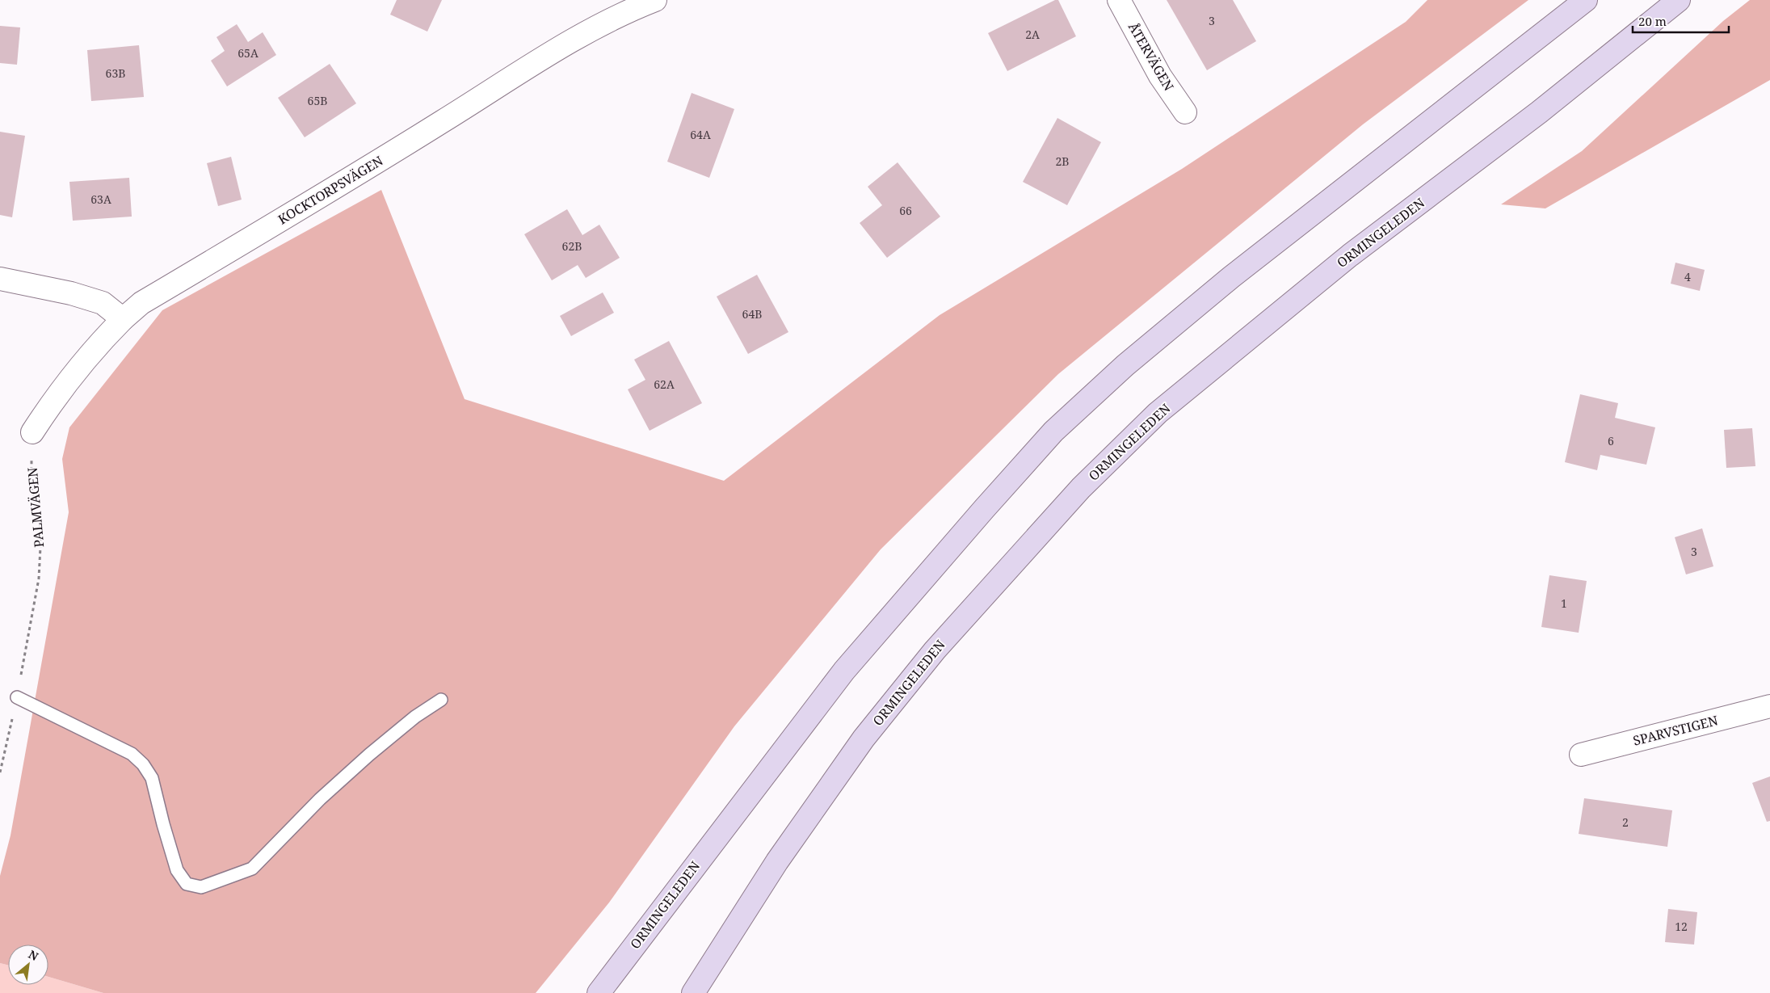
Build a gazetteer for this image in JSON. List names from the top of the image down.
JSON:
{
  "streets": {
    "main road": ["ORMINGELEDEN"],
    "street": ["ÅTERVÄGEN", "KOCKTORPSVÄGEN", "SPARVSTIGEN"],
    "path": ["PALMVÄGEN"]
  },
  "house_numbers": [
    "3",
    "2A",
    "65A",
    "63B",
    "65B",
    "64A",
    "2B",
    "63A",
    "66",
    "62B",
    "4",
    "64B",
    "62A",
    "6",
    "3",
    "1",
    "2",
    "12"
  ],
  "scale_bar": "20 m",
  "north": "top right"
}
